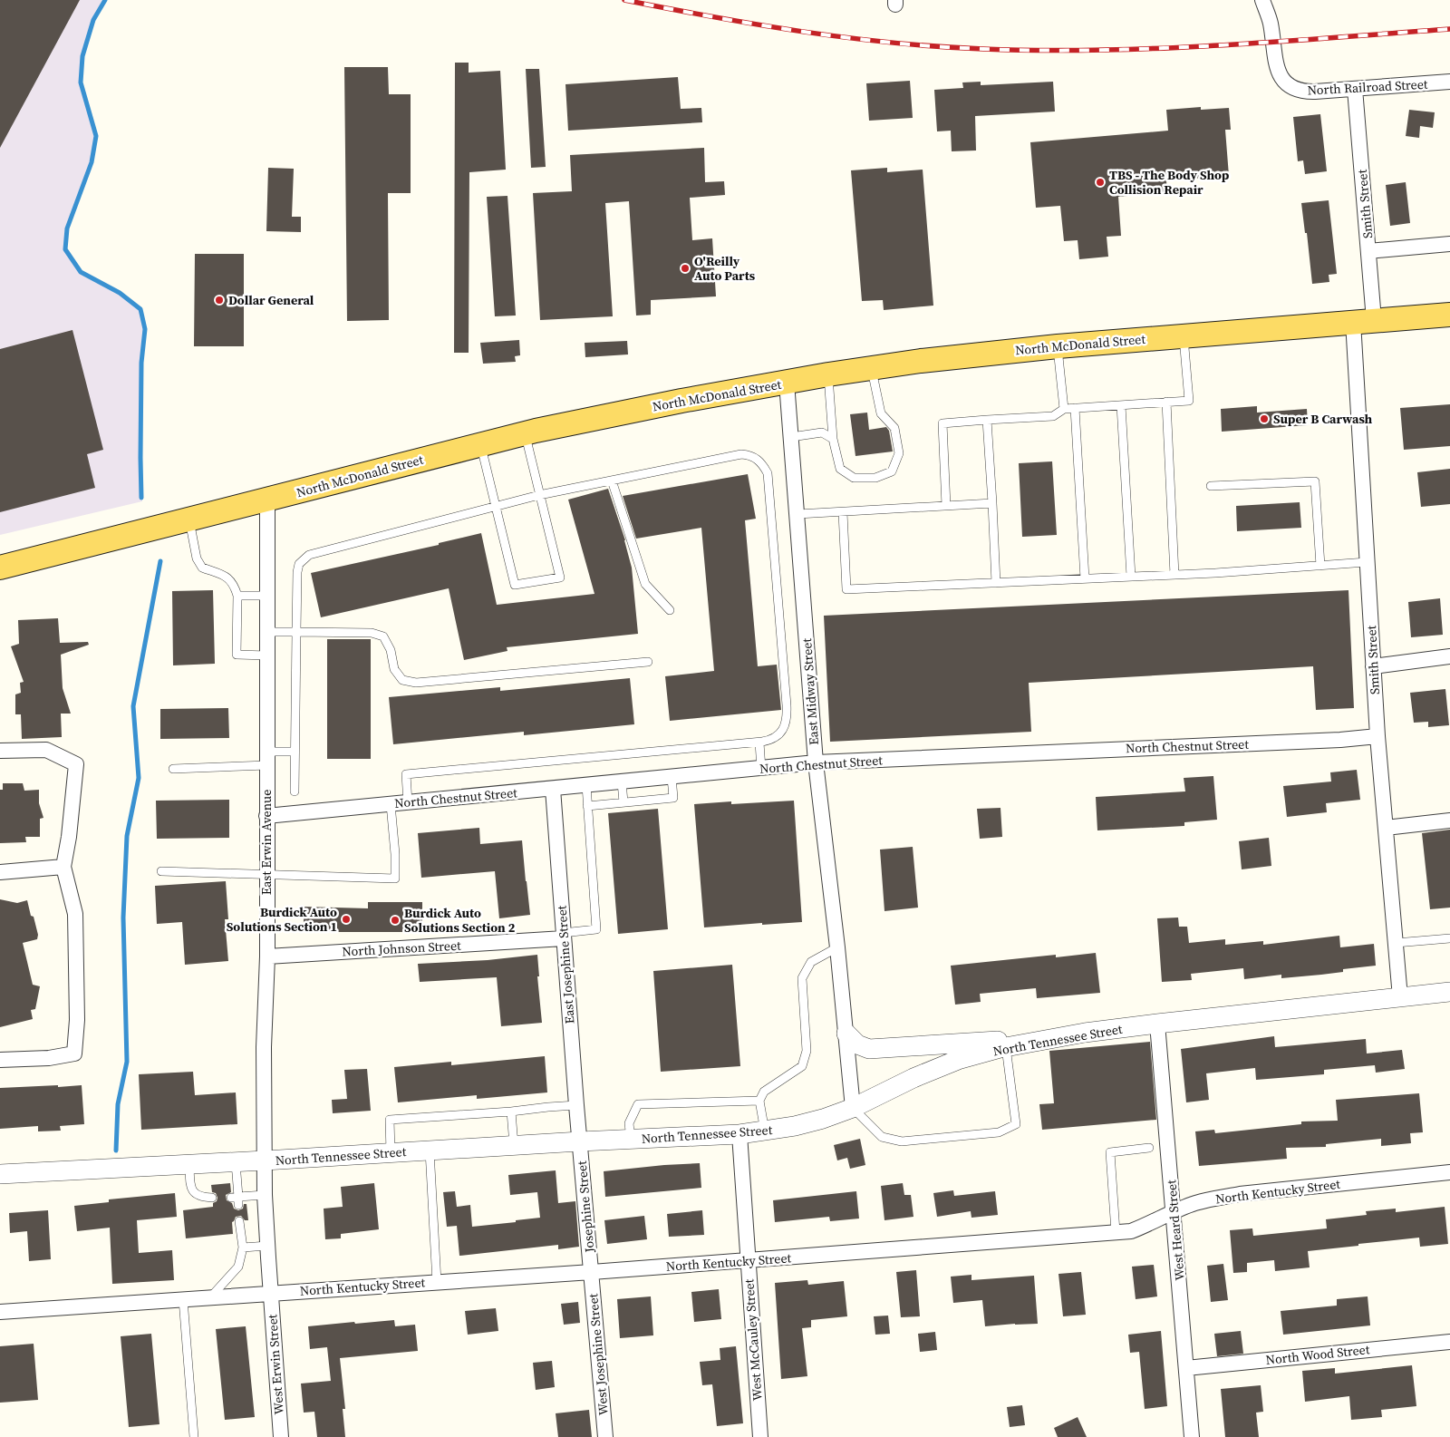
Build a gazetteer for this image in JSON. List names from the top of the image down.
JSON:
{
  "streets": {
    "main road": ["North McDonald Street"],
    "street": [
      "North Railroad Street",
      "Smith Street",
      "East Midway Street",
      "North Chestnut Street",
      "East Erwin Avenue",
      "North Johnson Street",
      "East Josephine Street",
      "North Tennessee Street",
      "North Kentucky Street",
      "Josephine Street",
      "West Heard Street",
      "West McCauley Street",
      "West Josephine Street",
      "North Wood Street",
      "West Erwin Street"
    ]
  },
  "crossings": [
    ["North Railroad Street", "Smith Street"],
    ["Smith Street", "North McDonald Street"],
    ["Smith Street", "North Chestnut Street"],
    ["Smith Street", "North Tennessee Street"],
    ["North McDonald Street", "East Midway Street"],
    ["North McDonald Street", "East Erwin Avenue"],
    ["East Midway Street", "North Chestnut Street"],
    ["East Midway Street", "North Tennessee Street"],
    ["North Chestnut Street", "East Erwin Avenue"],
    ["North Chestnut Street", "East Josephine Street"],
    ["East Erwin Avenue", "North Johnson Street"],
    ["East Erwin Avenue", "North Tennessee Street"],
    ["East Erwin Avenue", "North Kentucky Street"],
    ["East Erwin Avenue", "West Erwin Street"],
    ["North Johnson Street", "East Josephine Street"],
    ["East Josephine Street", "North Tennessee Street"],
    ["East Josephine Street", "Josephine Street"],
    ["North Tennessee Street", "Josephine Street"],
    ["North Tennessee Street", "West Heard Street"],
    ["North Tennessee Street", "West McCauley Street"],
    ["North Kentucky Street", "Josephine Street"],
    ["North Kentucky Street", "West Heard Street"],
    ["North Kentucky Street", "West McCauley Street"],
    ["North Kentucky Street", "West Josephine Street"],
    ["North Kentucky Street", "West Erwin Street"],
    ["Josephine Street", "West Josephine Street"],
    ["West Heard Street", "North Wood Street"]
  ],
  "places": [
    "TBS - The Body Shop Collision Repair",
    "O'Reilly Auto Parts",
    "Dollar General",
    "Super B Carwash",
    "Burdick Auto Solutions Section 1",
    "Burdick Auto Solutions Section 2"
  ]
}
